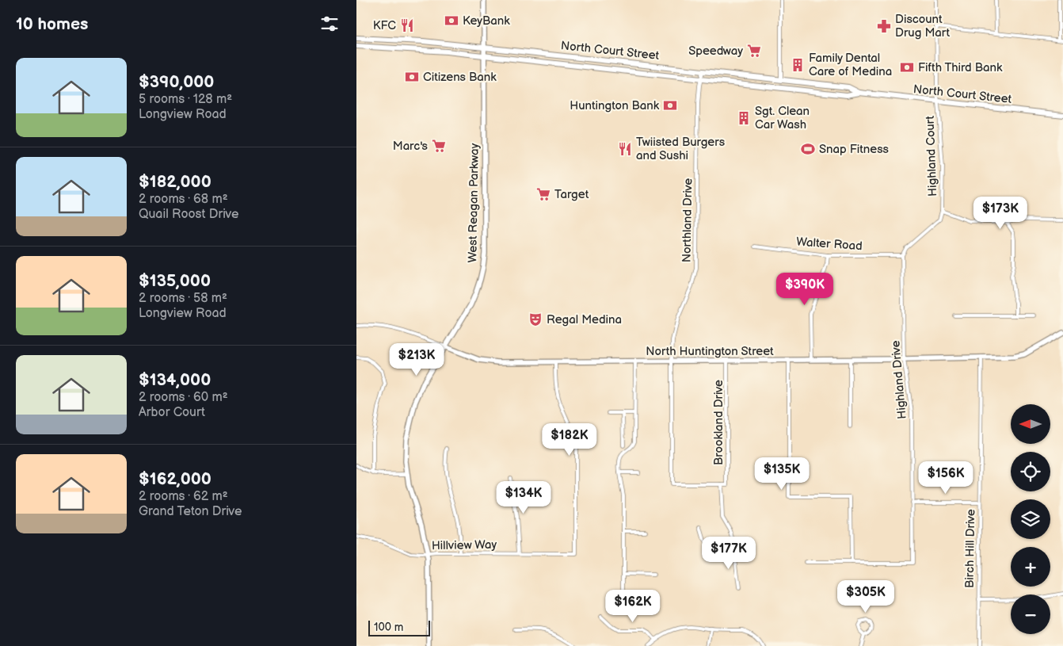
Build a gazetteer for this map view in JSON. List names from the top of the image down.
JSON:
{
  "streets": {
    "main road": ["North Court Street"],
    "street": [
      "Highland Court",
      "West Reagan Parkway",
      "Northland Drive",
      "Walter Road",
      "North Huntington Street",
      "Highland Drive",
      "Brookland Drive",
      "Hillview Way",
      "Birch Hill Drive"
    ]
  },
  "crossings": [
    ["North Court Street", "Highland Court"],
    ["North Court Street", "West Reagan Parkway"],
    ["North Court Street", "Northland Drive"],
    ["West Reagan Parkway", "North Huntington Street"],
    ["West Reagan Parkway", "Hillview Way"],
    ["Northland Drive", "North Huntington Street"],
    ["Northland Drive", "Brookland Drive"],
    ["Walter Road", "Highland Drive"],
    ["North Huntington Street", "Highland Drive"],
    ["North Huntington Street", "Brookland Drive"],
    ["North Huntington Street", "Hillview Way"],
    ["North Huntington Street", "Birch Hill Drive"]
  ],
  "places": {
    "bank": [
      "KeyBank",
      "Fifth Third Bank",
      "Citizens Bank",
      "Huntington Bank"
    ],
    "restaurant": ["KFC", "Twiisted Burgers and Sushi"],
    "pharmacy": ["Discount Drug Mart"],
    "supermarket": ["Speedway", "Marc's", "Target"],
    "building": ["Family Dental Care of Medina", "Sgt. Clean Car Wash"],
    "sports": ["Snap Fitness"],
    "theatre": ["Regal Medina"]
  },
  "scale_bar": "100 m",
  "north": "left",
  "page": {
    "heading": "10 homes",
    "list": [
      {
        "name": "$390,000",
        "note": "5 rooms · 128 m² · Longview Road"
      },
      {
        "name": "$182,000",
        "note": "2 rooms · 68 m² · Quail Roost Drive"
      },
      {
        "name": "$135,000",
        "note": "2 rooms · 58 m² · Longview Road"
      },
      {
        "name": "$134,000",
        "note": "2 rooms · 60 m² · Arbor Court"
      },
      {
        "name": "$162,000",
        "note": "2 rooms · 62 m² · Grand Teton Drive"
      }
    ],
    "price": [
      "$173K",
      "$390K",
      "$213K",
      "$182K",
      "$135K",
      "$156K",
      "$134K",
      "$177K",
      "$305K",
      "$162K"
    ],
    "map_buttons": ["+", "−"],
    "scale": "100 m"
  }
}
